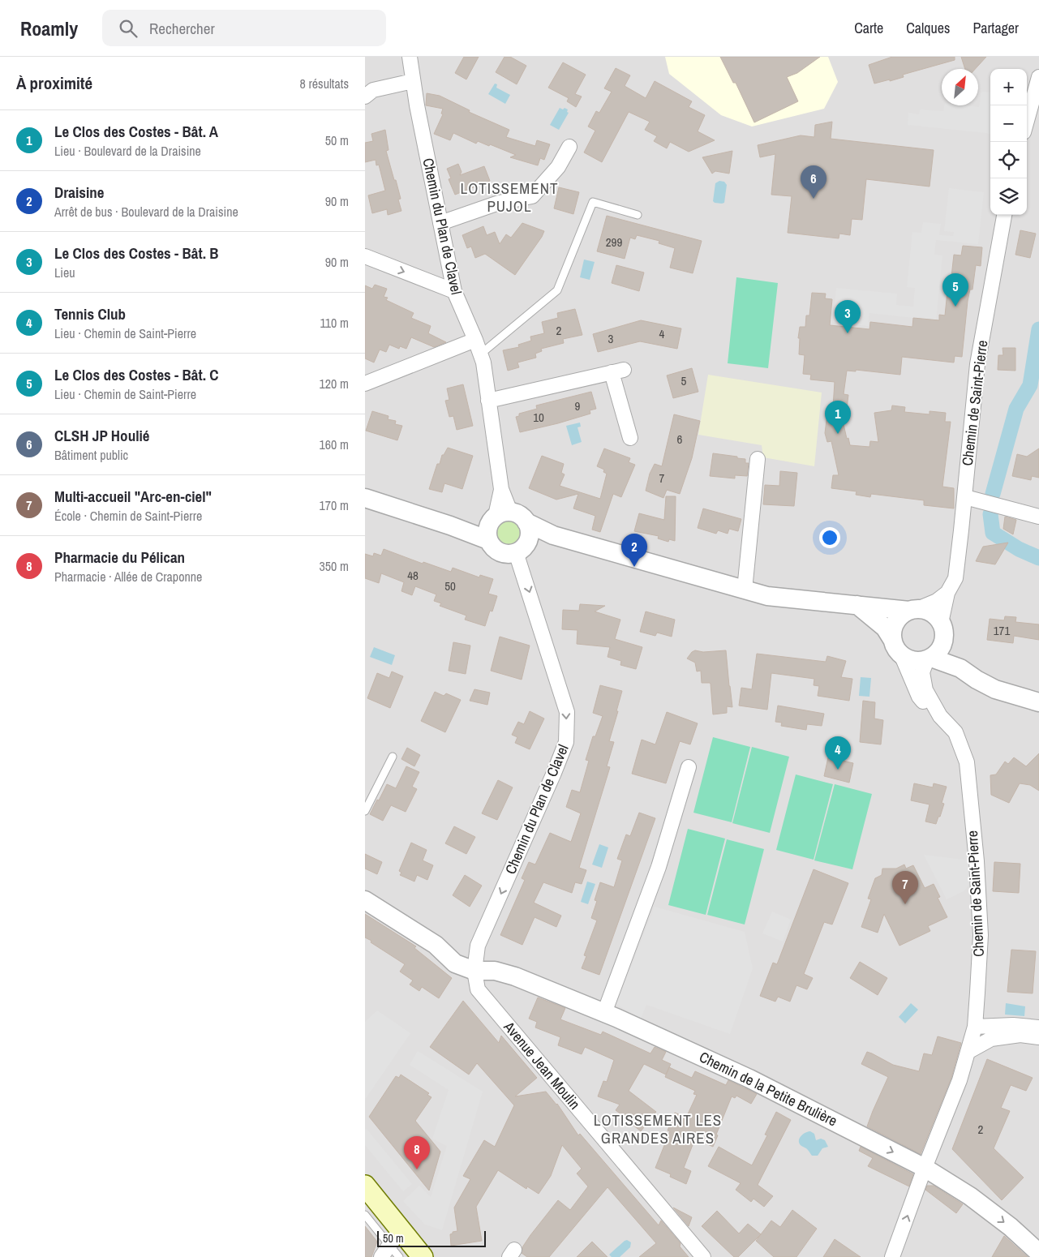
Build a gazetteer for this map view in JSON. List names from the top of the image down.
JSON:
{
  "streets": {
    "street": [
      "Chemin du Plan de Clavel",
      "Chemin de Saint-Pierre",
      "Avenue Jean Moulin",
      "Chemin de la Petite Brulière"
    ]
  },
  "crossings": [
    ["Chemin du Plan de Clavel", "Avenue Jean Moulin"],
    ["Chemin du Plan de Clavel", "Chemin de la Petite Brulière"],
    ["Chemin de Saint-Pierre", "Chemin de la Petite Brulière"],
    ["Avenue Jean Moulin", "Chemin de la Petite Brulière"]
  ],
  "one_way": ["Chemin du Plan de Clavel", "Chemin de la Petite Brulière"],
  "districts": ["LOTISSEMENT PUJOL", "LOTISSEMENT LES GRANDES AIRES"],
  "house_numbers": [
    "299",
    "2",
    "4",
    "3",
    "5",
    "9",
    "10",
    "6",
    "7",
    "48",
    "50",
    "171",
    "2"
  ],
  "scale_bar": "50 m",
  "north": "top right",
  "page": {
    "header": "Roamly",
    "search": "Rechercher",
    "nav": ["Carte", "Calques", "Partager"],
    "heading": ["À proximité", "8 résultats"],
    "map_buttons": ["+", "−"],
    "list": [
      {
        "mark": "1",
        "name": "Le Clos des Costes - Bât. A",
        "note": "Lieu · Boulevard de la Draisine",
        "value": "50 m"
      },
      {
        "mark": "2",
        "name": "Draisine",
        "note": "Arrêt de bus · Boulevard de la Draisine",
        "value": "90 m"
      },
      {
        "mark": "3",
        "name": "Le Clos des Costes - Bât. B",
        "note": "Lieu",
        "value": "90 m"
      },
      {
        "mark": "4",
        "name": "Tennis Club",
        "note": "Lieu · Chemin de Saint-Pierre",
        "value": "110 m"
      },
      {
        "mark": "5",
        "name": "Le Clos des Costes - Bât. C",
        "note": "Lieu · Chemin de Saint-Pierre",
        "value": "120 m"
      },
      {
        "mark": "6",
        "name": "CLSH JP Houlié",
        "note": "Bâtiment public",
        "value": "160 m"
      },
      {
        "mark": "7",
        "name": "Multi-accueil \"Arc-en-ciel\"",
        "note": "École · Chemin de Saint-Pierre",
        "value": "170 m"
      },
      {
        "mark": "8",
        "name": "Pharmacie du Pélican",
        "note": "Pharmacie · Allée de Craponne",
        "value": "350 m"
      }
    ],
    "pins": [
      "6",
      "5",
      "3",
      "1",
      "2",
      "4",
      "7",
      "8"
    ],
    "scale": "50 m"
  }
}
